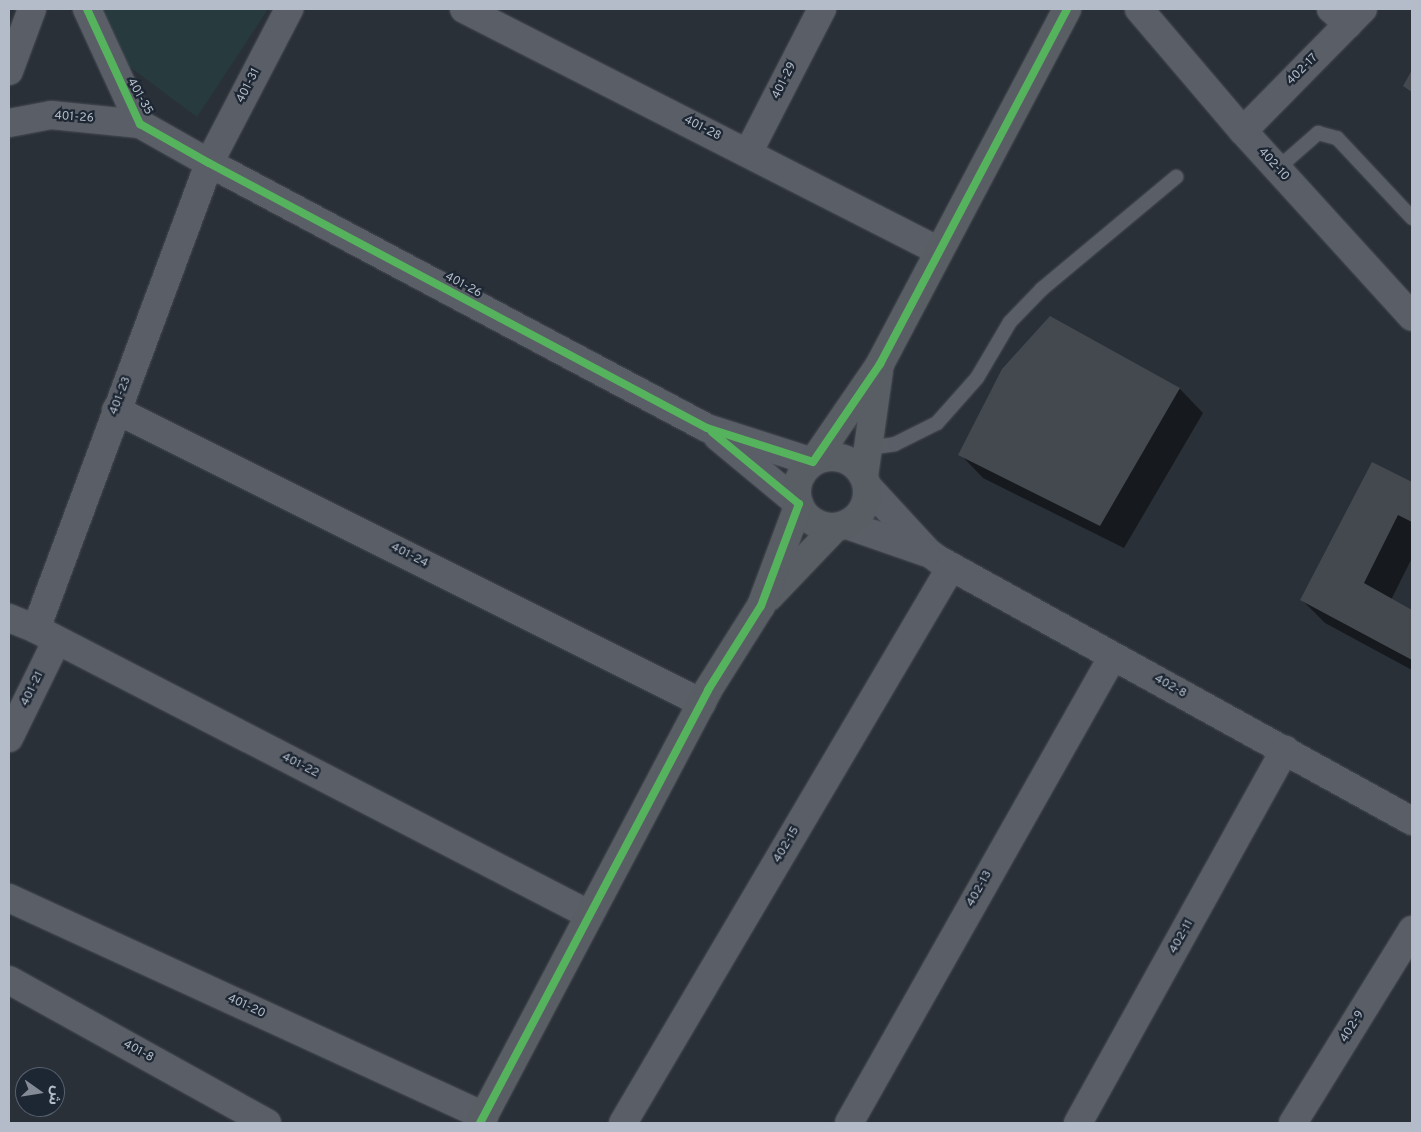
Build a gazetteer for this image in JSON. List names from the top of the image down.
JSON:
{
  "streets": {
    "street": [
      "402-17",
      "401-29",
      "401-31",
      "401-35",
      "401-26",
      "401-28",
      "402-10",
      "401-23",
      "401-24",
      "402-8",
      "401-21",
      "401-22",
      "402-15",
      "402-13",
      "402-11",
      "401-20",
      "402-9",
      "401-8"
    ]
  },
  "crossings": [
    ["402-17", "402-10"],
    ["401-29", "401-28"],
    ["401-31", "401-35"],
    ["401-31", "401-26"],
    ["401-31", "401-23"],
    ["401-35", "401-26"],
    ["401-35", "401-23"],
    ["401-26", "401-23"],
    ["401-23", "401-24"],
    ["401-23", "401-21"],
    ["401-23", "401-22"],
    ["402-8", "402-15"],
    ["402-8", "402-13"],
    ["402-8", "402-11"],
    ["401-21", "401-22"]
  ],
  "north": "right"
}
